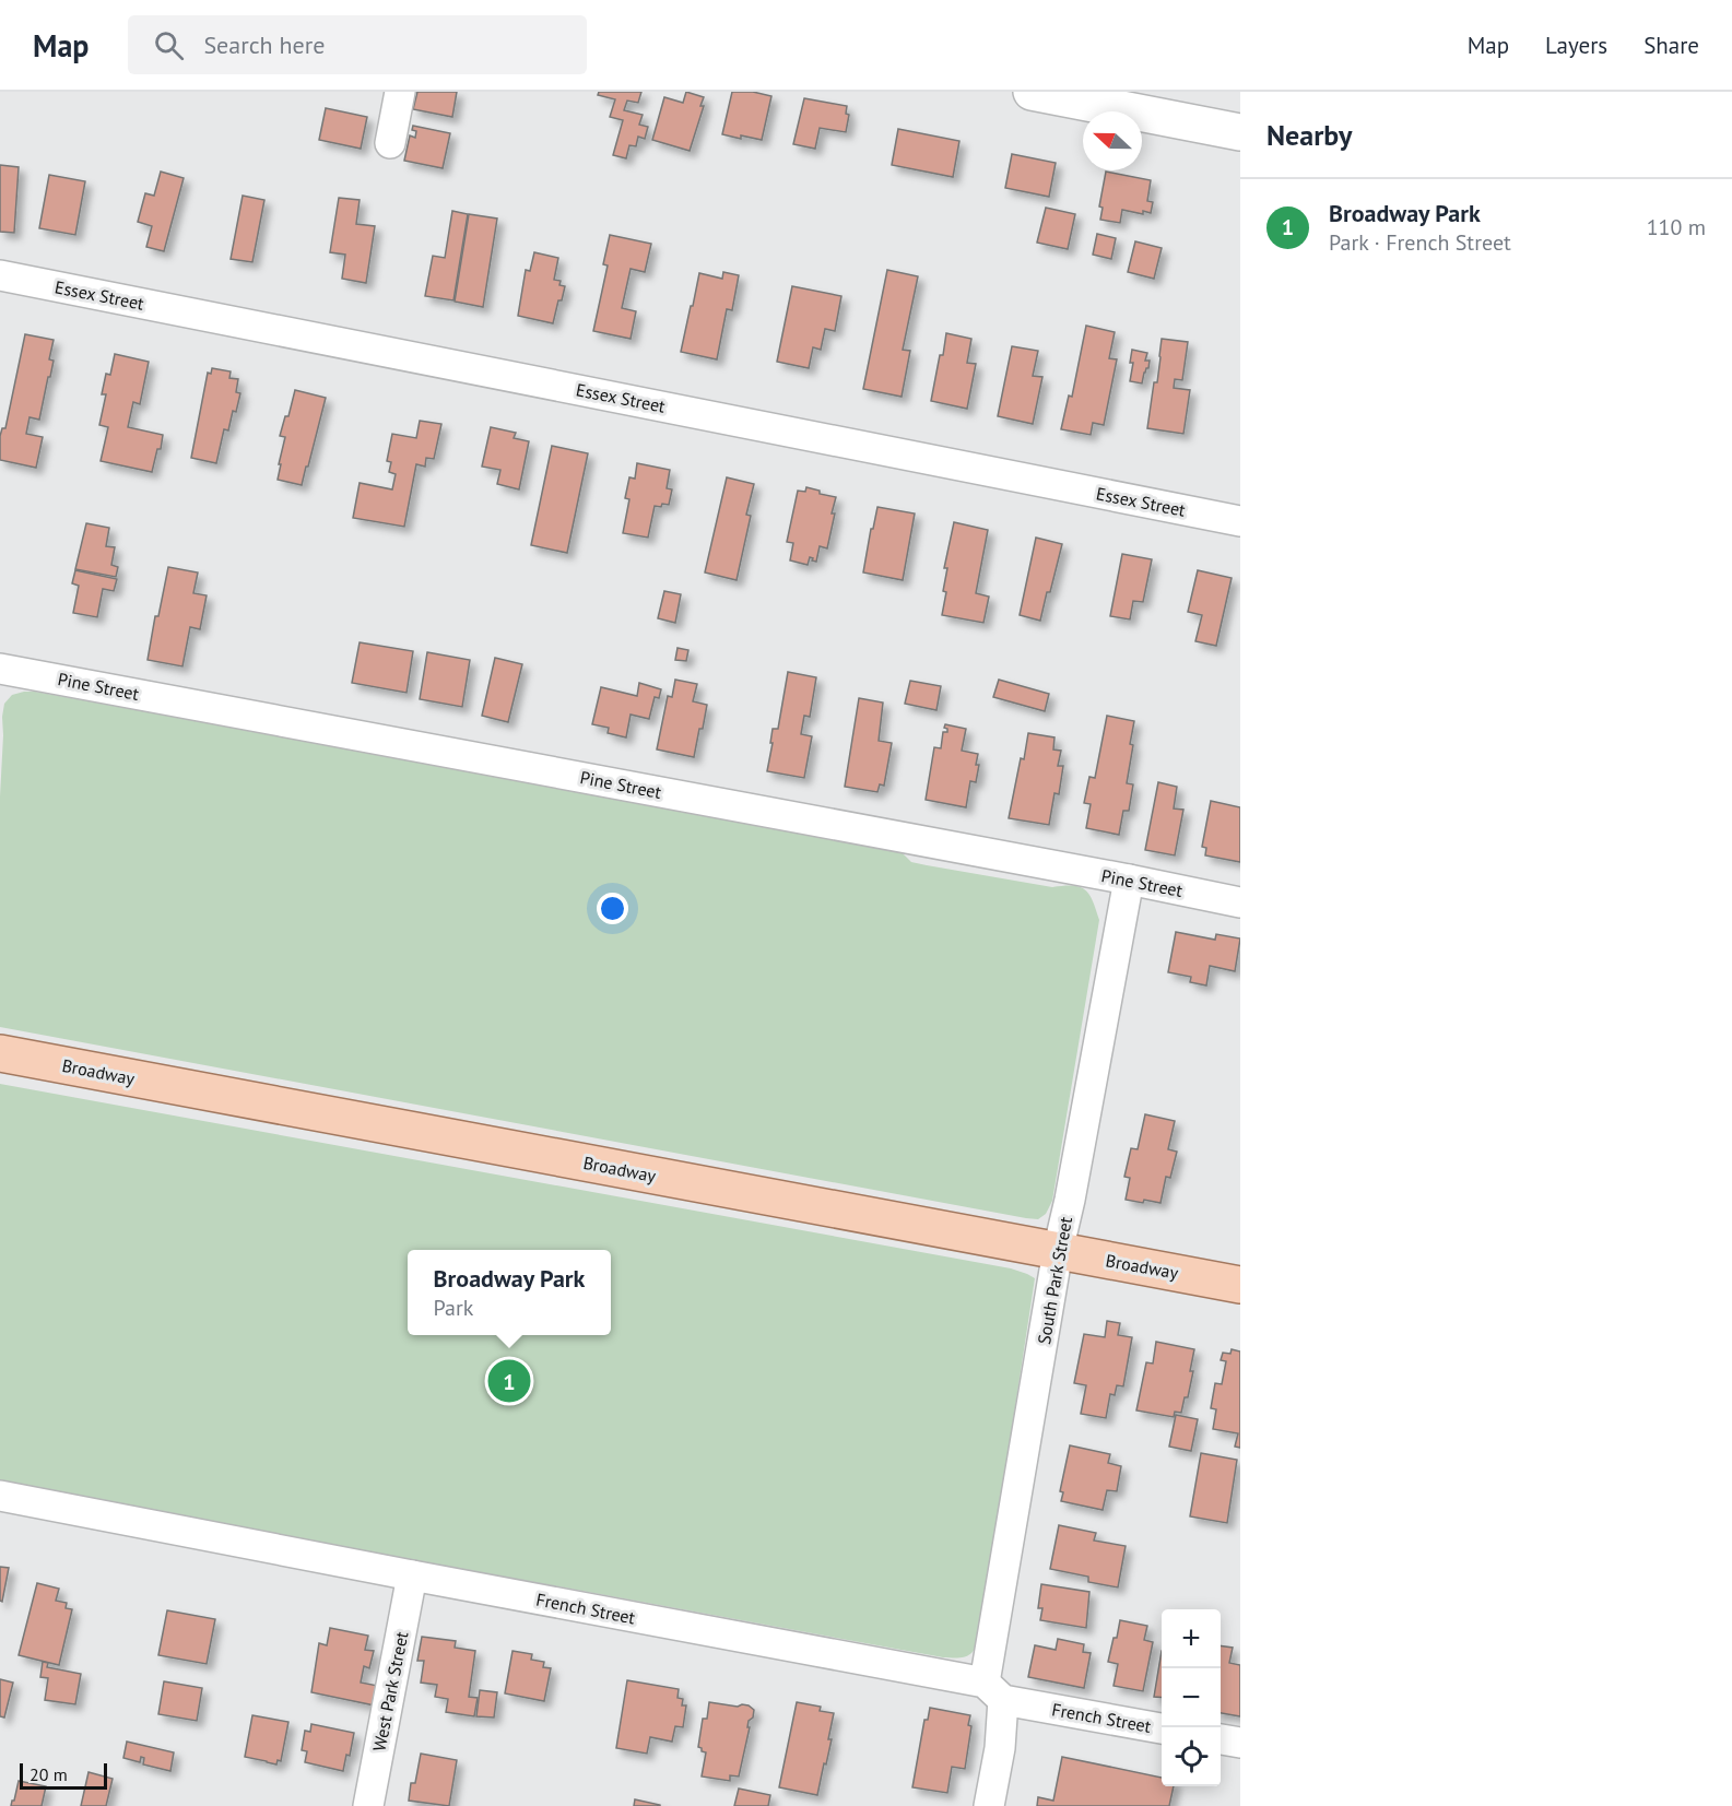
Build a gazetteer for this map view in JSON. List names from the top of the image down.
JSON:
{
  "streets": {
    "main road": ["Broadway"],
    "street": [
      "Essex Street",
      "Pine Street",
      "South Park Street",
      "French Street",
      "West Park Street"
    ]
  },
  "crossings": [
    ["Pine Street", "South Park Street"],
    ["Broadway", "South Park Street"],
    ["South Park Street", "French Street"],
    ["French Street", "West Park Street"]
  ],
  "scale_bar": "20 m",
  "north": "left",
  "page": {
    "header": "Map",
    "search": "Search here",
    "nav": ["Map", "Layers", "Share"],
    "heading": "Nearby",
    "list": [
      {
        "mark": "1",
        "name": "Broadway Park",
        "note": "Park · French Street",
        "value": "110 m"
      }
    ],
    "popup": ["Broadway Park", "Park"],
    "pins": "1",
    "map_buttons": ["+", "−"],
    "scale": "20 m"
  }
}
